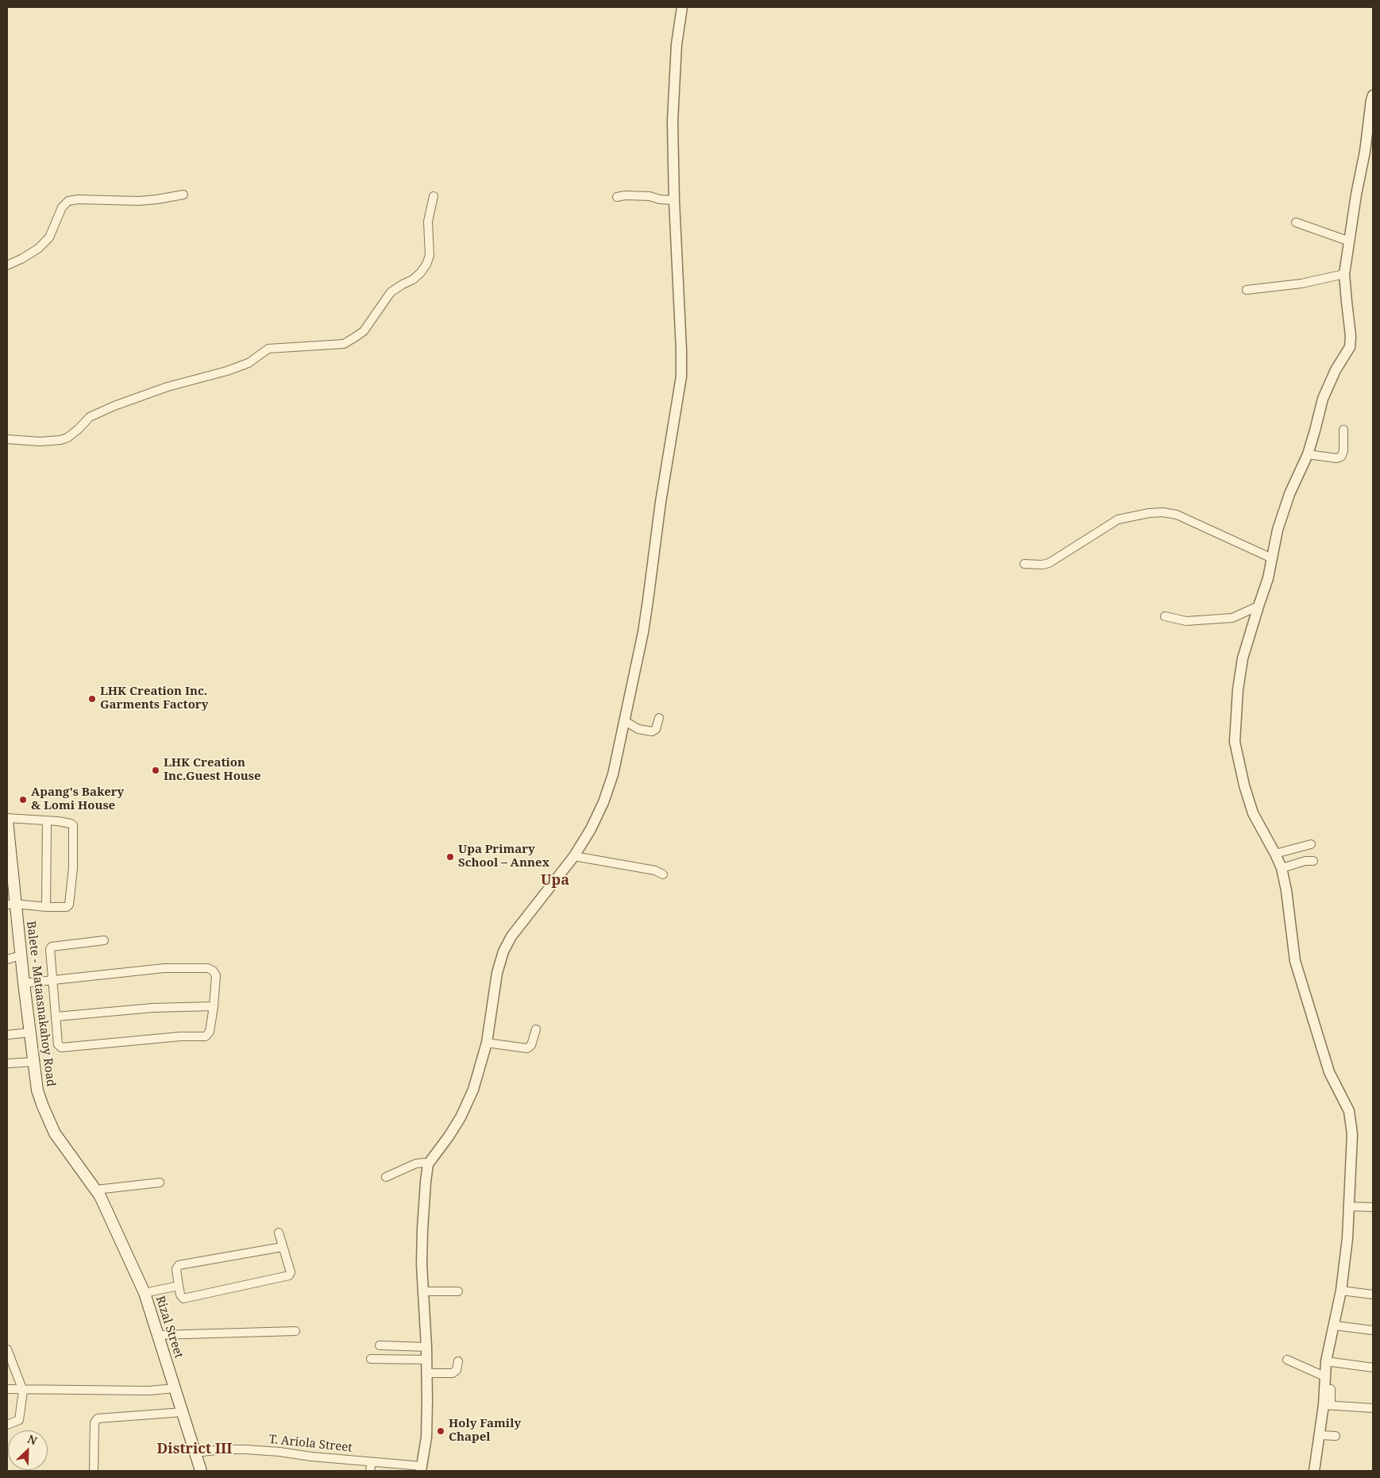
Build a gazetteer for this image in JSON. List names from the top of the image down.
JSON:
{
  "streets": {
    "main road": ["Balete - Mataasnakahoy Road", "Rizal Street"],
    "street": ["T. Ariola Street"]
  },
  "crossings": [
    ["Balete - Mataasnakahoy Road", "Rizal Street"],
    ["Rizal Street", "T. Ariola Street"]
  ],
  "districts": ["Upa", "District III"],
  "places": [
    "LHK Creation Inc. Garments Factory",
    "LHK Creation Inc.Guest House",
    "Apang's Bakery & Lomi House",
    "Upa Primary School – Annex",
    "Holy Family Chapel"
  ],
  "north": "top right"
}
